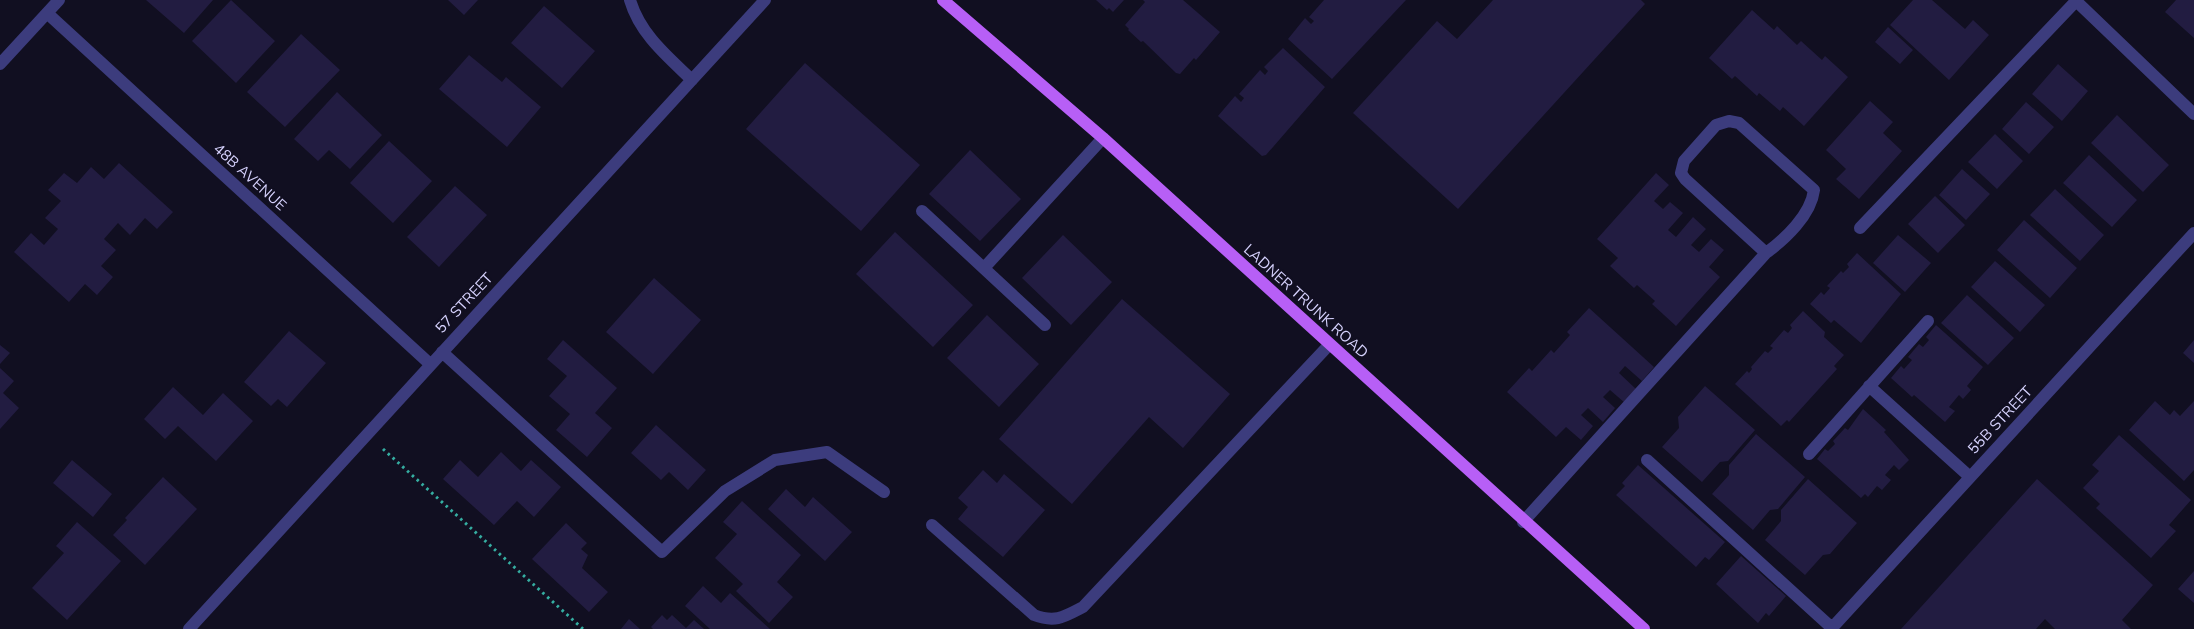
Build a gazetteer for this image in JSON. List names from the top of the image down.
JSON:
{
  "streets": {
    "main road": ["LADNER TRUNK ROAD"],
    "street": ["48B AVENUE", "57 STREET", "55B STREET"]
  },
  "crossings": [
    ["48B AVENUE", "57 STREET"]
  ]
}
